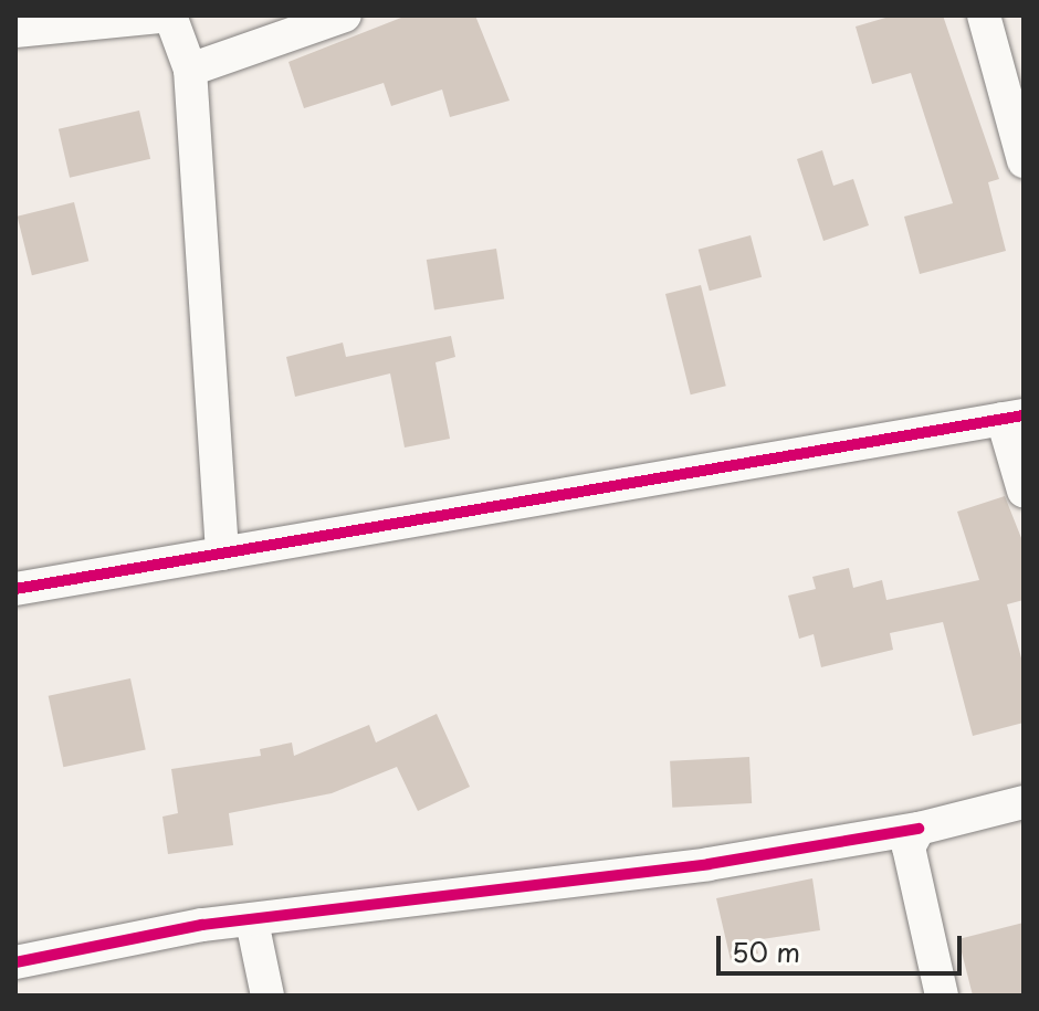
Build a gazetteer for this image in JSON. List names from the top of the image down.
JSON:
{
  "scale_bar": "50 m"
}
